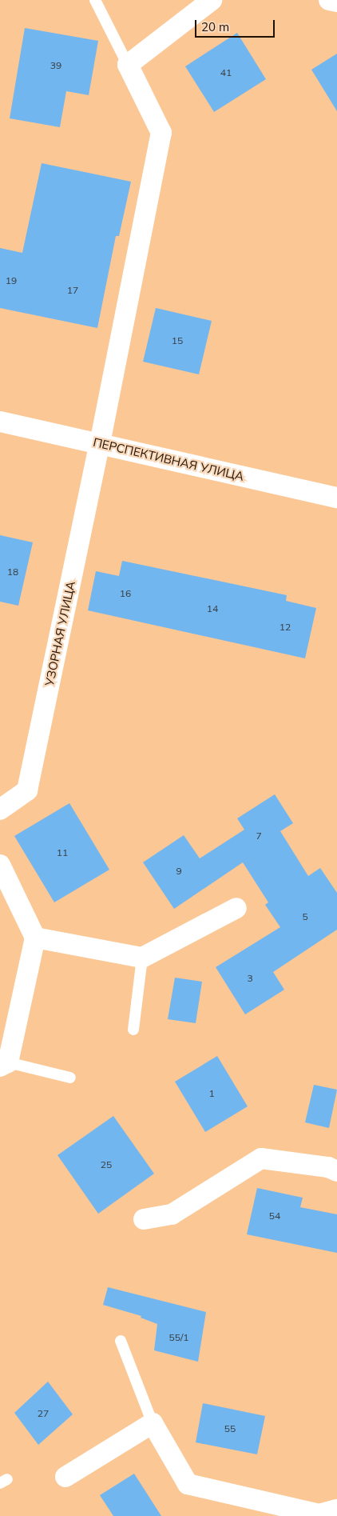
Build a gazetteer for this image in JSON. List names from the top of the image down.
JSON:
{
  "streets": {
    "street": ["ПЕРСПЕКТИВНАЯ УЛИЦА", "УЗОРНАЯ УЛИЦА"]
  },
  "crossings": [
    ["ПЕРСПЕКТИВНАЯ УЛИЦА", "УЗОРНАЯ УЛИЦА"]
  ],
  "house_numbers": [
    "39",
    "41",
    "19",
    "17",
    "15",
    "18",
    "16",
    "14",
    "12",
    "7",
    "11",
    "9",
    "5",
    "3",
    "1",
    "25",
    "54",
    "55/1",
    "27",
    "55"
  ],
  "scale_bar": "20 m"
}
